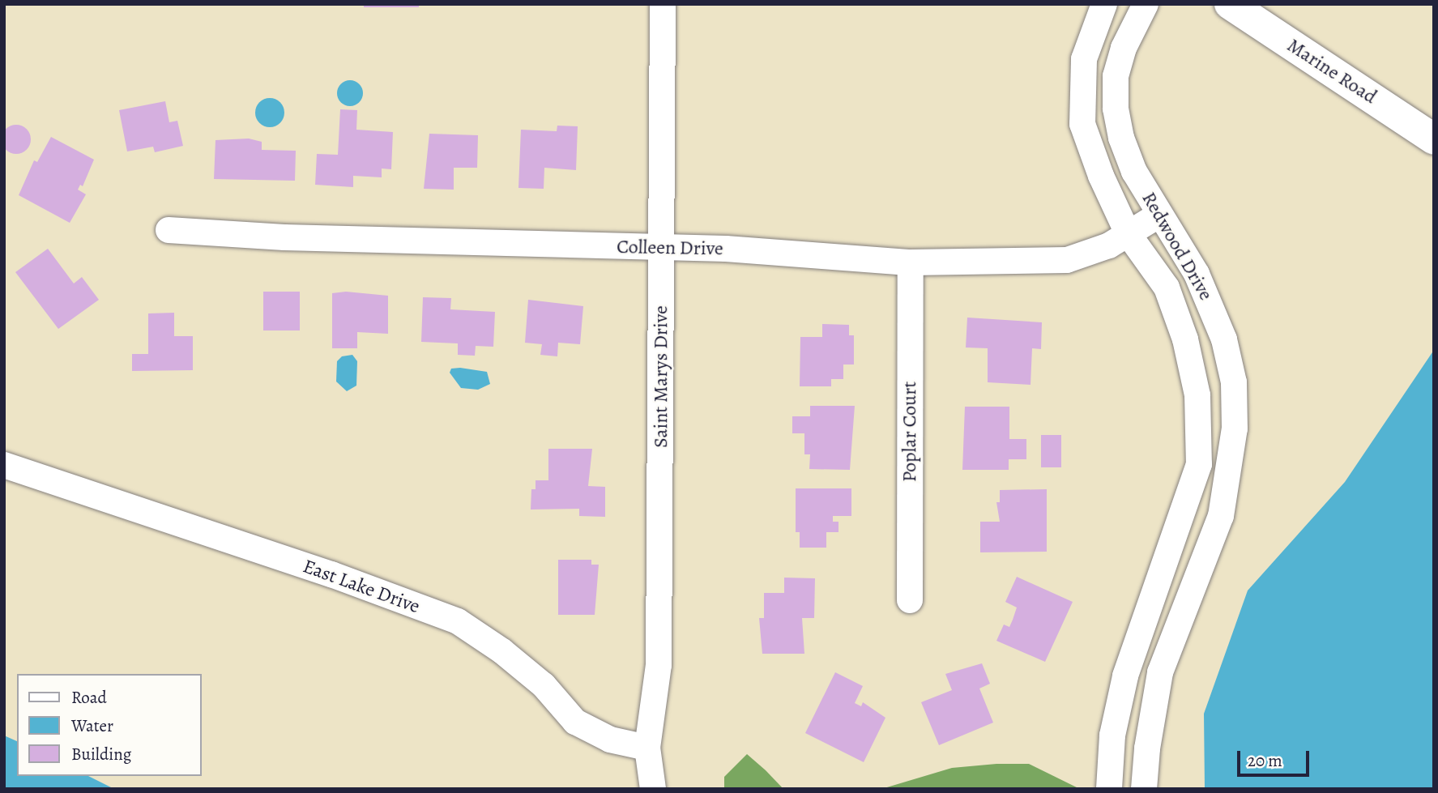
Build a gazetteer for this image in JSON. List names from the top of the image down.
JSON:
{
  "streets": {
    "main road": ["Marine Road"],
    "street": [
      "Redwood Drive",
      "Colleen Drive",
      "Saint Marys Drive",
      "Poplar Court",
      "East Lake Drive"
    ]
  },
  "crossings": [
    ["Redwood Drive", "Colleen Drive"],
    ["Colleen Drive", "Saint Marys Drive"],
    ["Colleen Drive", "Poplar Court"],
    ["Saint Marys Drive", "East Lake Drive"]
  ],
  "legend": ["Road", "Water", "Building"],
  "scale_bar": "20 m"
}
